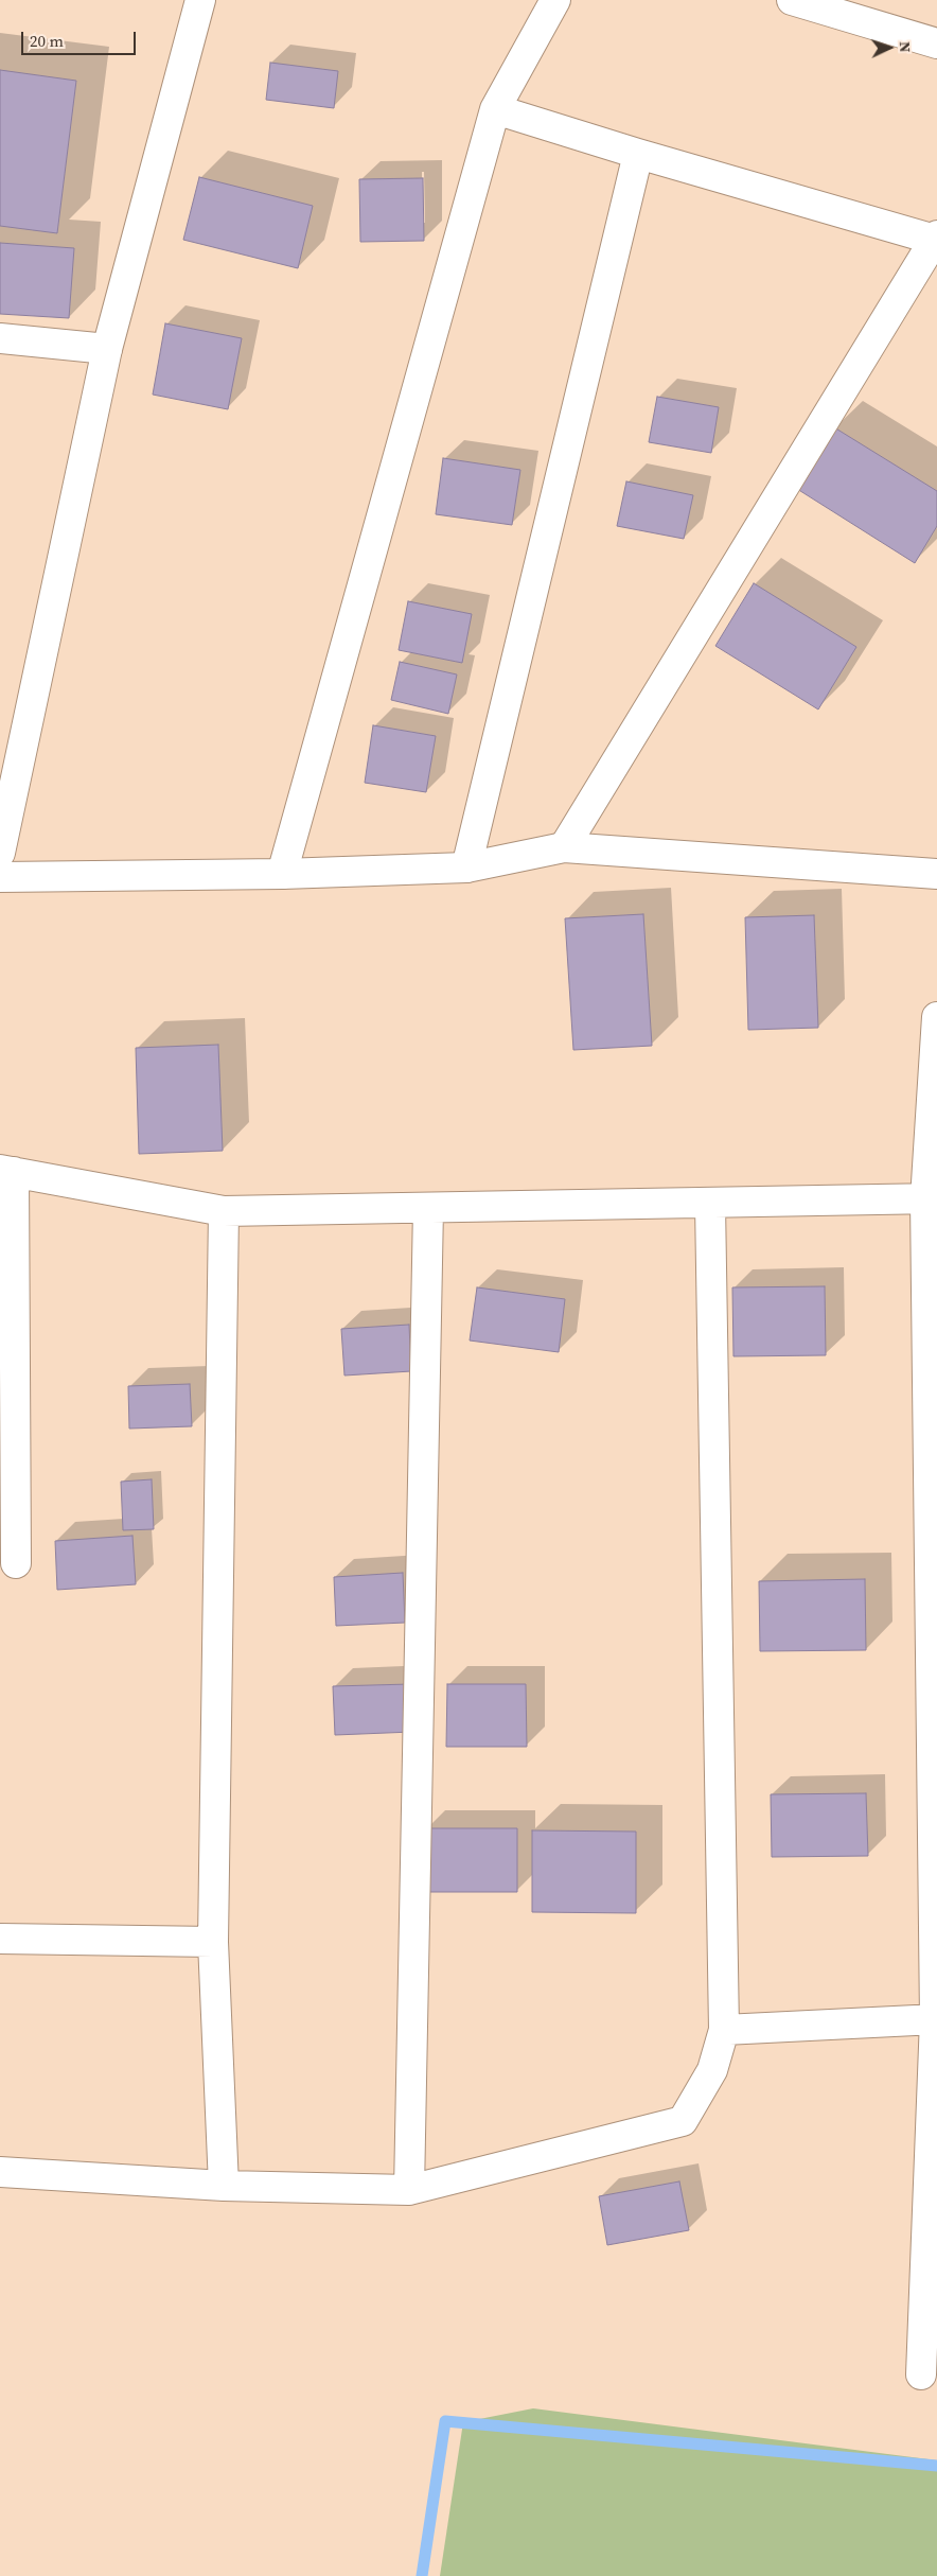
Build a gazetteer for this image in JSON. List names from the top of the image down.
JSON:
{
  "scale_bar": "20 m",
  "north": "right"
}
